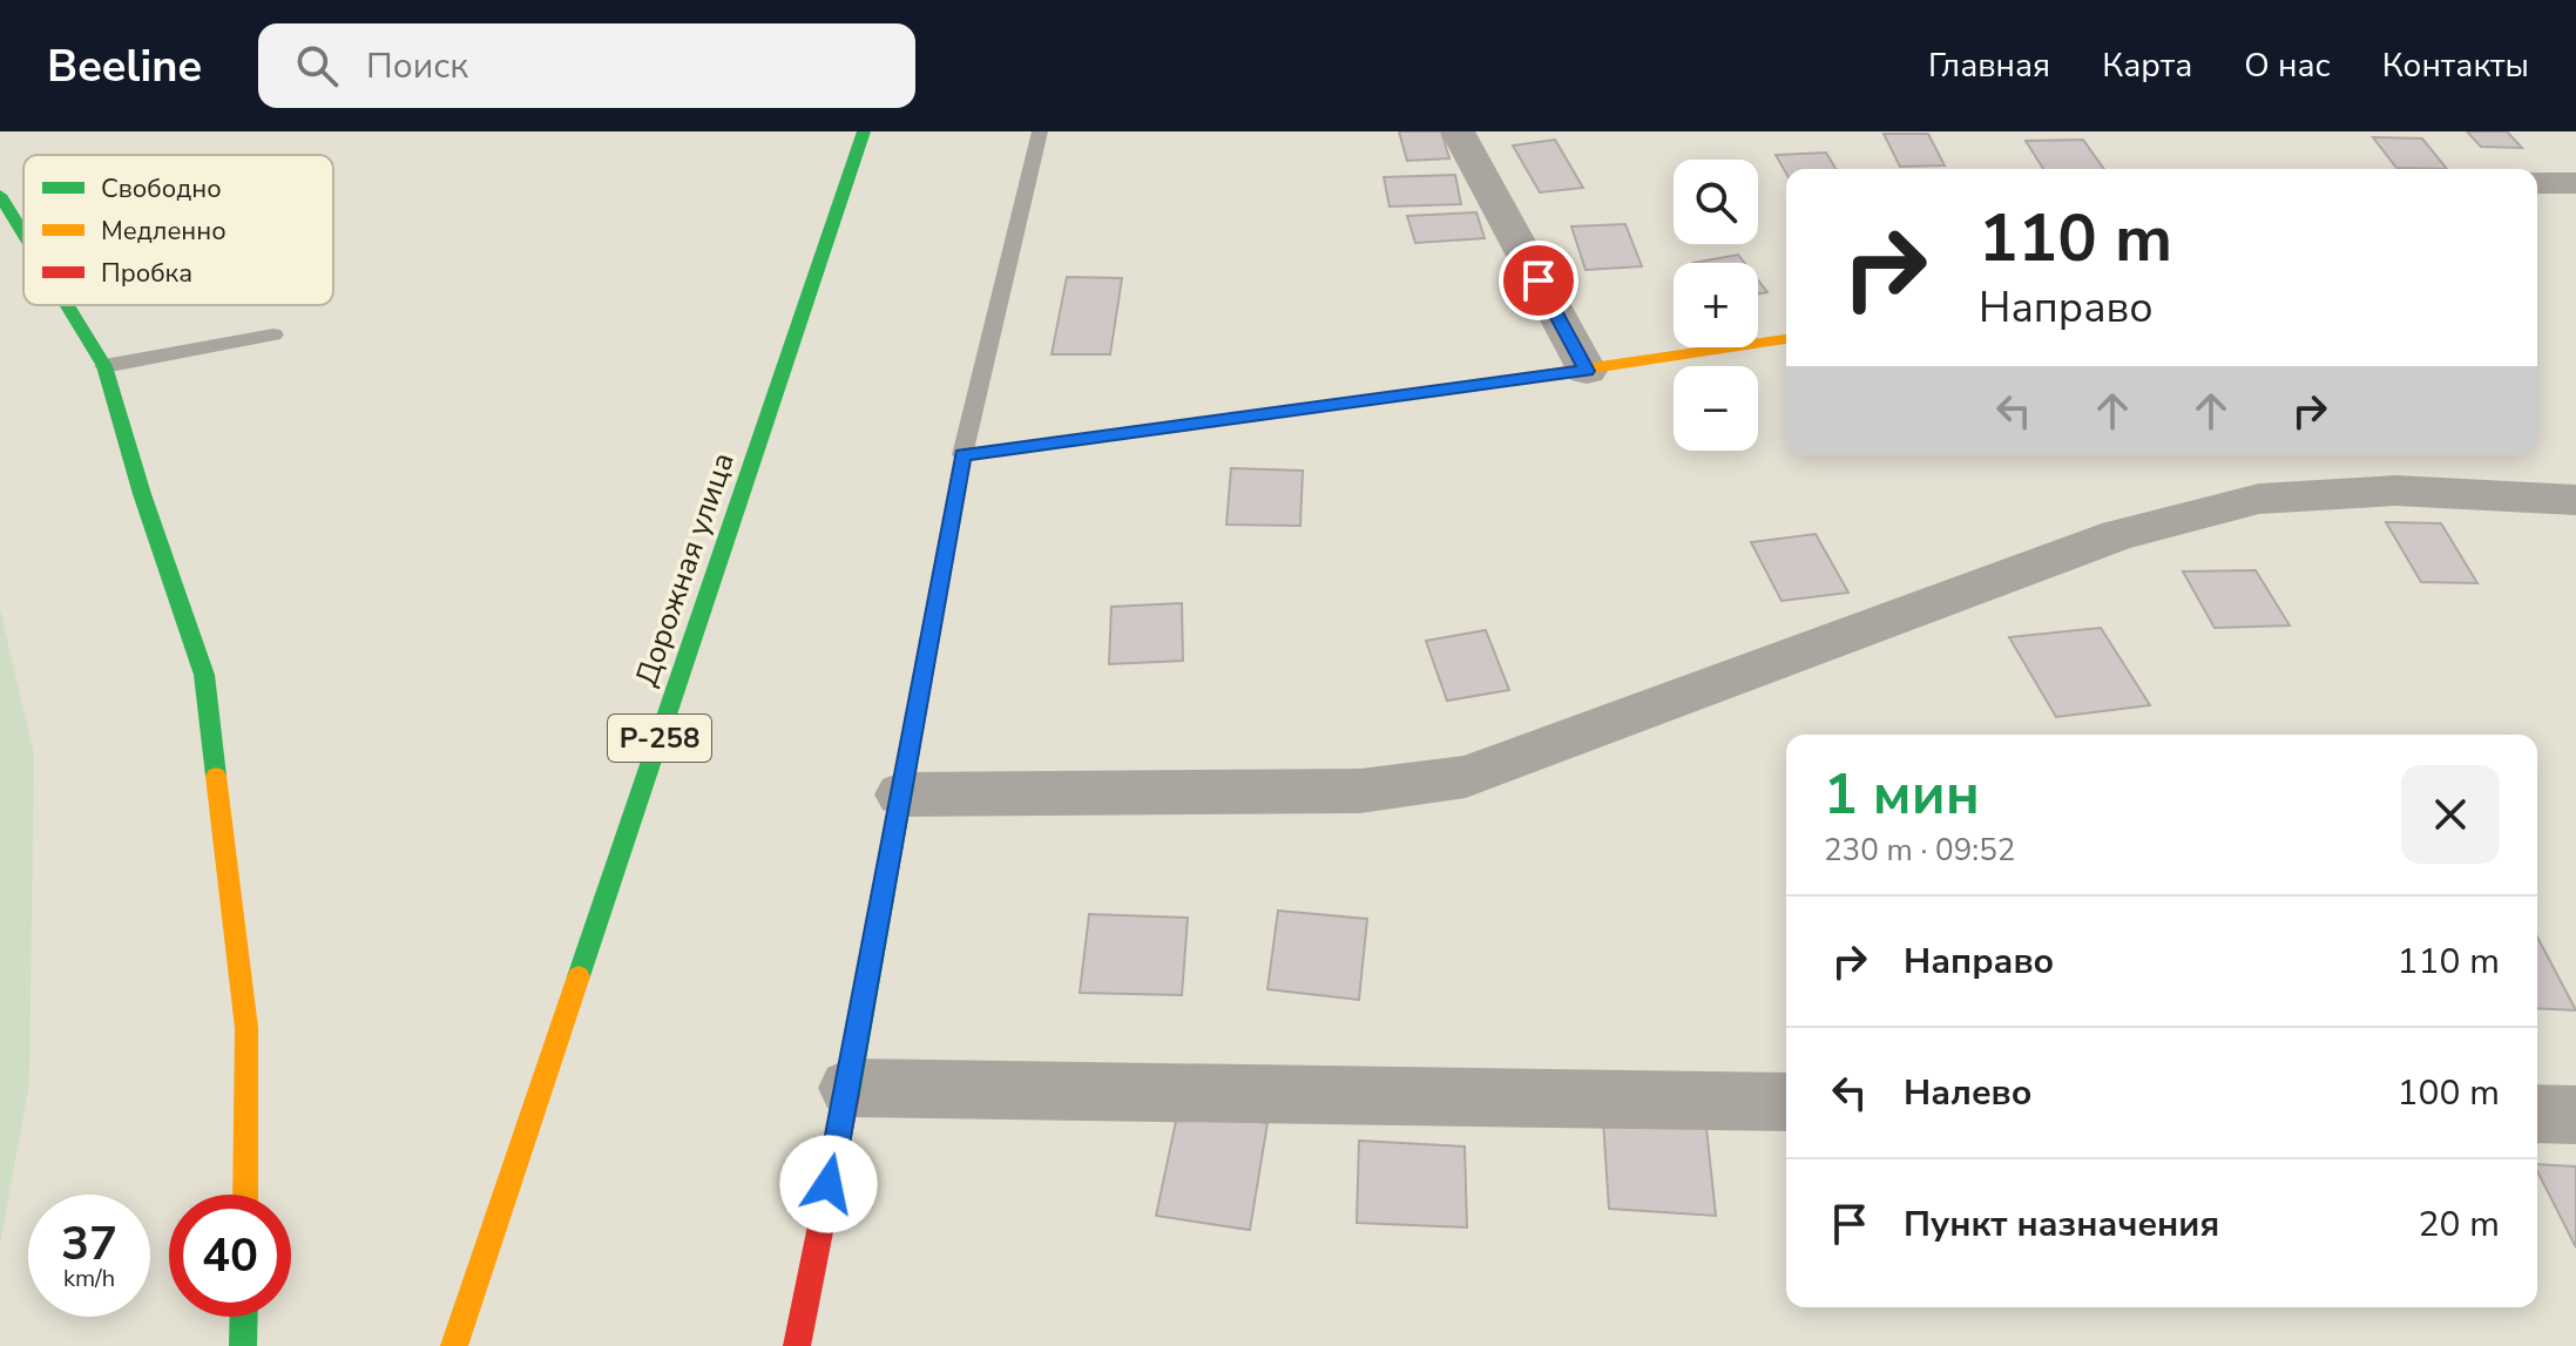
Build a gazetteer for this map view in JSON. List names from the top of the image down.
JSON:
{
  "streets": {
    "main road": ["Дорожная улица", "Р-258"]
  },
  "legend": ["Свободно", "Медленно", "Пробка"],
  "page": {
    "header": "Beeline",
    "search": "Поиск",
    "nav": [
      "Главная",
      "Карта",
      "О нас",
      "Контакты"
    ],
    "map_buttons": ["+", "−"],
    "turn": ["110 m", "Направо"],
    "heading": ["1 мин", "230 m · 09:52"],
    "list": [
      {
        "name": "Направо",
        "value": "110 m"
      },
      {
        "name": "Налево",
        "value": "100 m"
      },
      {
        "name": "Пункт назначения",
        "value": "20 m"
      }
    ],
    "speed": "37 km/h",
    "limit": "40"
  }
}
